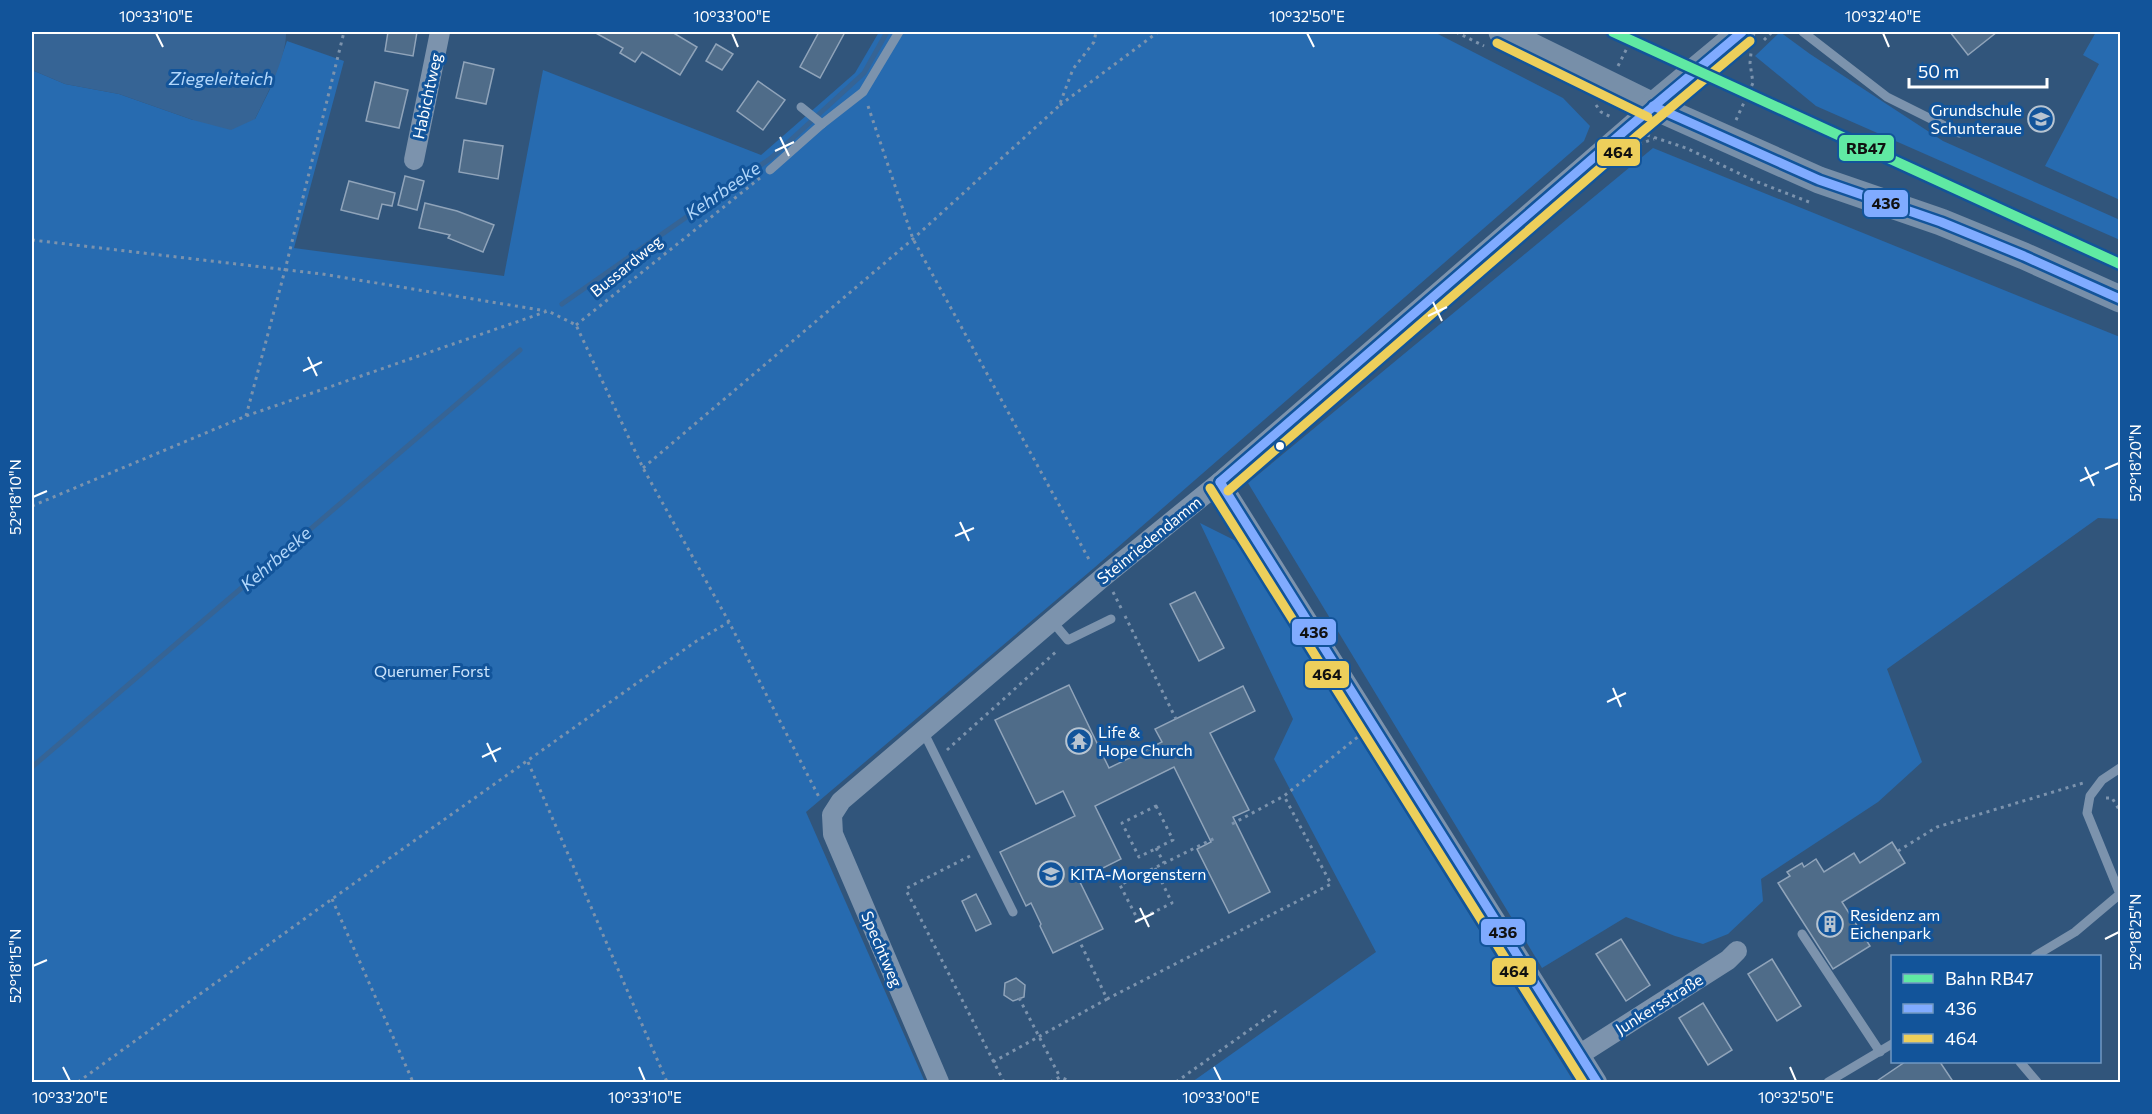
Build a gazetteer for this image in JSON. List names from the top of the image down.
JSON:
{
  "streets": {
    "main road": ["Steinriedendamm"],
    "street": ["Habichtweg", "Spechtweg", "Junkersstraße"],
    "path": ["Bussardweg"]
  },
  "crossings": [
    ["Steinriedendamm", "Spechtweg"]
  ],
  "water": ["Ziegeleiteich", "Kehrbeeke"],
  "parks": ["Querumer Forst"],
  "places": {
    "school or university": ["Grundschule Schunteraue", "KITA-Morgenstern"],
    "temple": ["Life & Hope Church"],
    "building": ["Residenz am Eichenpark"]
  },
  "lines": ["rail line RB47", "transit line 436", "transit line 464"],
  "legend": ["Bahn RB47", "436", "464"],
  "scale_bar": "50 m",
  "coordinates": [
    "10°33'10\"E",
    "10°33'00\"E",
    "10°32'50\"E",
    "10°32'40\"E",
    "52°18'20\"N",
    "52°18'10\"N",
    "52°18'25\"N",
    "52°18'15\"N",
    "10°33'20\"E"
  ]
}
